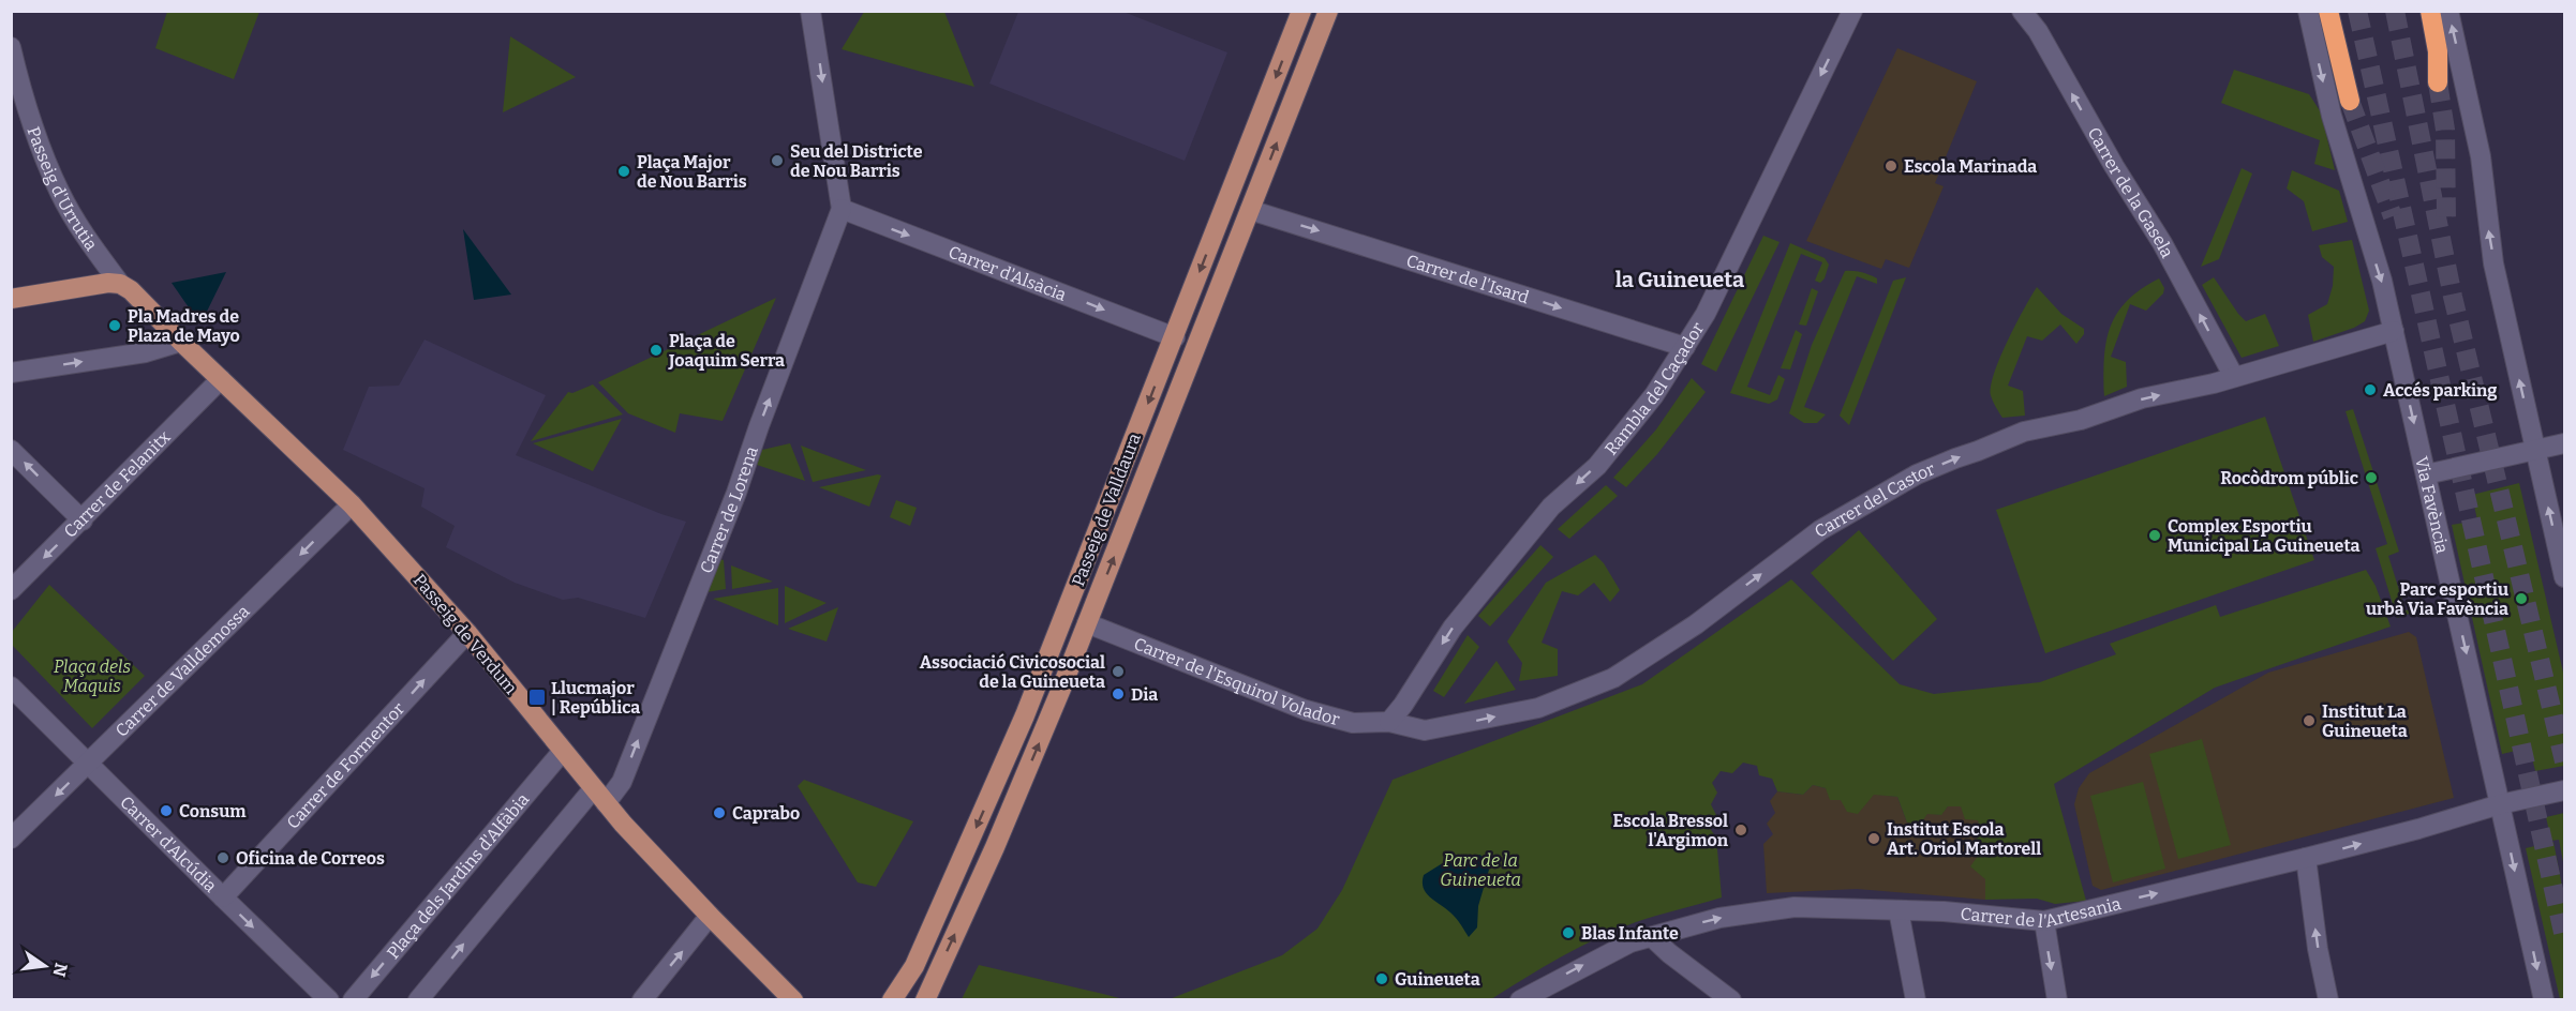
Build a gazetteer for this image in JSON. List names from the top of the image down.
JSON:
{
  "streets": {
    "main road": ["Passeig de Valldaura", "Passeig de Verdum"],
    "street": [
      "Passeig d'Urrutia",
      "Carrer de la Gasela",
      "Carrer d'Alsàcia",
      "Carrer de l'Isard",
      "Rambla del Caçador",
      "Carrer de Felanitx",
      "Carrer del Castor",
      "Via Favència",
      "Carrer de Lorena",
      "Carrer de Valldemossa",
      "Carrer de l'Esquirol Volador",
      "Carrer de Formentor",
      "Carrer d'Alcúdia",
      "Plaça dels Jardins d'Alfàbia",
      "Carrer de l'Artesania"
    ]
  },
  "crossings": [
    ["Passeig d'Urrutia", "Passeig de Verdum"],
    ["Carrer de la Gasela", "Carrer del Castor"],
    ["Carrer d'Alsàcia", "Carrer de Lorena"],
    ["Carrer d'Alsàcia", "Passeig de Valldaura"],
    ["Carrer de l'Isard", "Rambla del Caçador"],
    ["Carrer de l'Isard", "Passeig de Valldaura"],
    ["Rambla del Caçador", "Carrer del Castor"],
    ["Rambla del Caçador", "Carrer de l'Esquirol Volador"],
    ["Carrer de Felanitx", "Passeig de Verdum"],
    ["Carrer del Castor", "Via Favència"],
    ["Carrer del Castor", "Carrer de l'Esquirol Volador"],
    ["Via Favència", "Carrer de l'Artesania"],
    ["Carrer de Lorena", "Passeig de Verdum"],
    ["Passeig de Valldaura", "Carrer de l'Esquirol Volador"],
    ["Passeig de Verdum", "Carrer de Valldemossa"],
    ["Passeig de Verdum", "Carrer de Formentor"],
    ["Passeig de Verdum", "Plaça dels Jardins d'Alfàbia"],
    ["Carrer de Valldemossa", "Carrer d'Alcúdia"],
    ["Carrer de Formentor", "Carrer d'Alcúdia"]
  ],
  "one_way": [
    "Carrer de la Gasela",
    "Carrer d'Alsàcia",
    "Carrer de l'Isard",
    "Rambla del Caçador",
    "Carrer del Castor",
    "Carrer de Lorena",
    "Carrer de Valldemossa",
    "Carrer de Formentor",
    "Carrer de l'Artesania"
  ],
  "districts": ["la Guineueta"],
  "parks": ["Plaça dels Maquis", "Parc de la Guineueta"],
  "places": {
    "other": [
      "Seu del Districte de Nou Barris",
      "Escola Marinada",
      "Plaça Major de Nou Barris",
      "Pla Madres de Plaza de Mayo",
      "Plaça de Joaquim Serra",
      "Accés parking",
      "Rocòdrom públic",
      "Complex Esportiu Municipal La Guineueta",
      "Parc esportiu urbà Via Favència",
      "Associació Civicosocial de la Guineueta",
      "Dia",
      "Institut La Guineueta",
      "Consum",
      "Caprabo",
      "Escola Bressol l'Argimon",
      "Institut Escola Art. Oriol Martorell",
      "Oficina de Correos",
      "Blas Infante",
      "Guineueta"
    ],
    "transit": ["Llucmajor | República"]
  },
  "north": "right"
}
